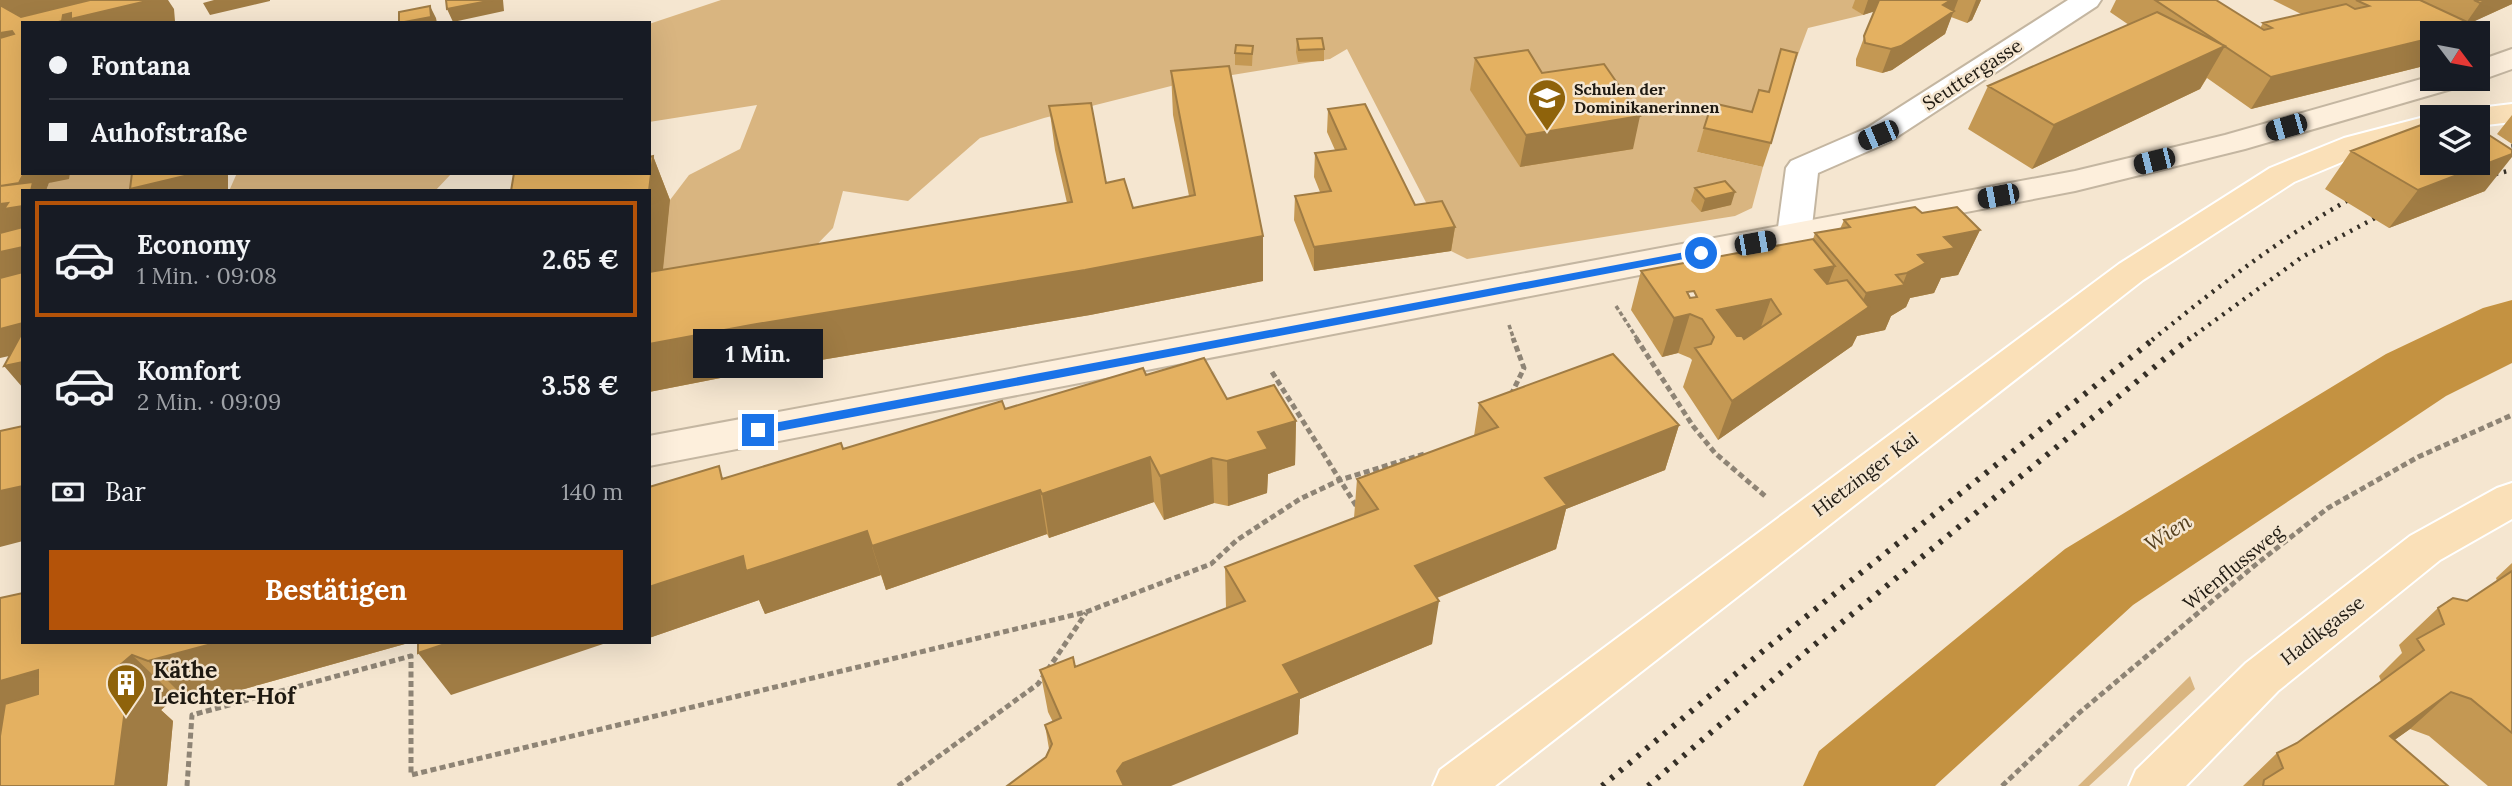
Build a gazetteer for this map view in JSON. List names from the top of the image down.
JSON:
{
  "streets": {
    "main road": ["Hietzinger Kai", "Hadikgasse"],
    "street": ["Seuttergasse"],
    "path": ["Wienflussweg"]
  },
  "water": ["Wien"],
  "places": {
    "school or university": ["Schulen der Dominikanerinnen"],
    "building": ["Käthe Leichter-Hof"]
  },
  "north": "bottom right",
  "page": {
    "banner": ["Fontana", "Auhofstraße"],
    "list": [
      {
        "name": "Economy",
        "note": "1 Min. · 09:08",
        "value": "2.65 €"
      },
      {
        "name": "Komfort",
        "note": "2 Min. · 09:09",
        "value": "3.58 €"
      }
    ],
    "bubble": "1 Min.",
    "pay": ["Bar", "140 m"],
    "buttons": "Bestätigen"
  }
}
